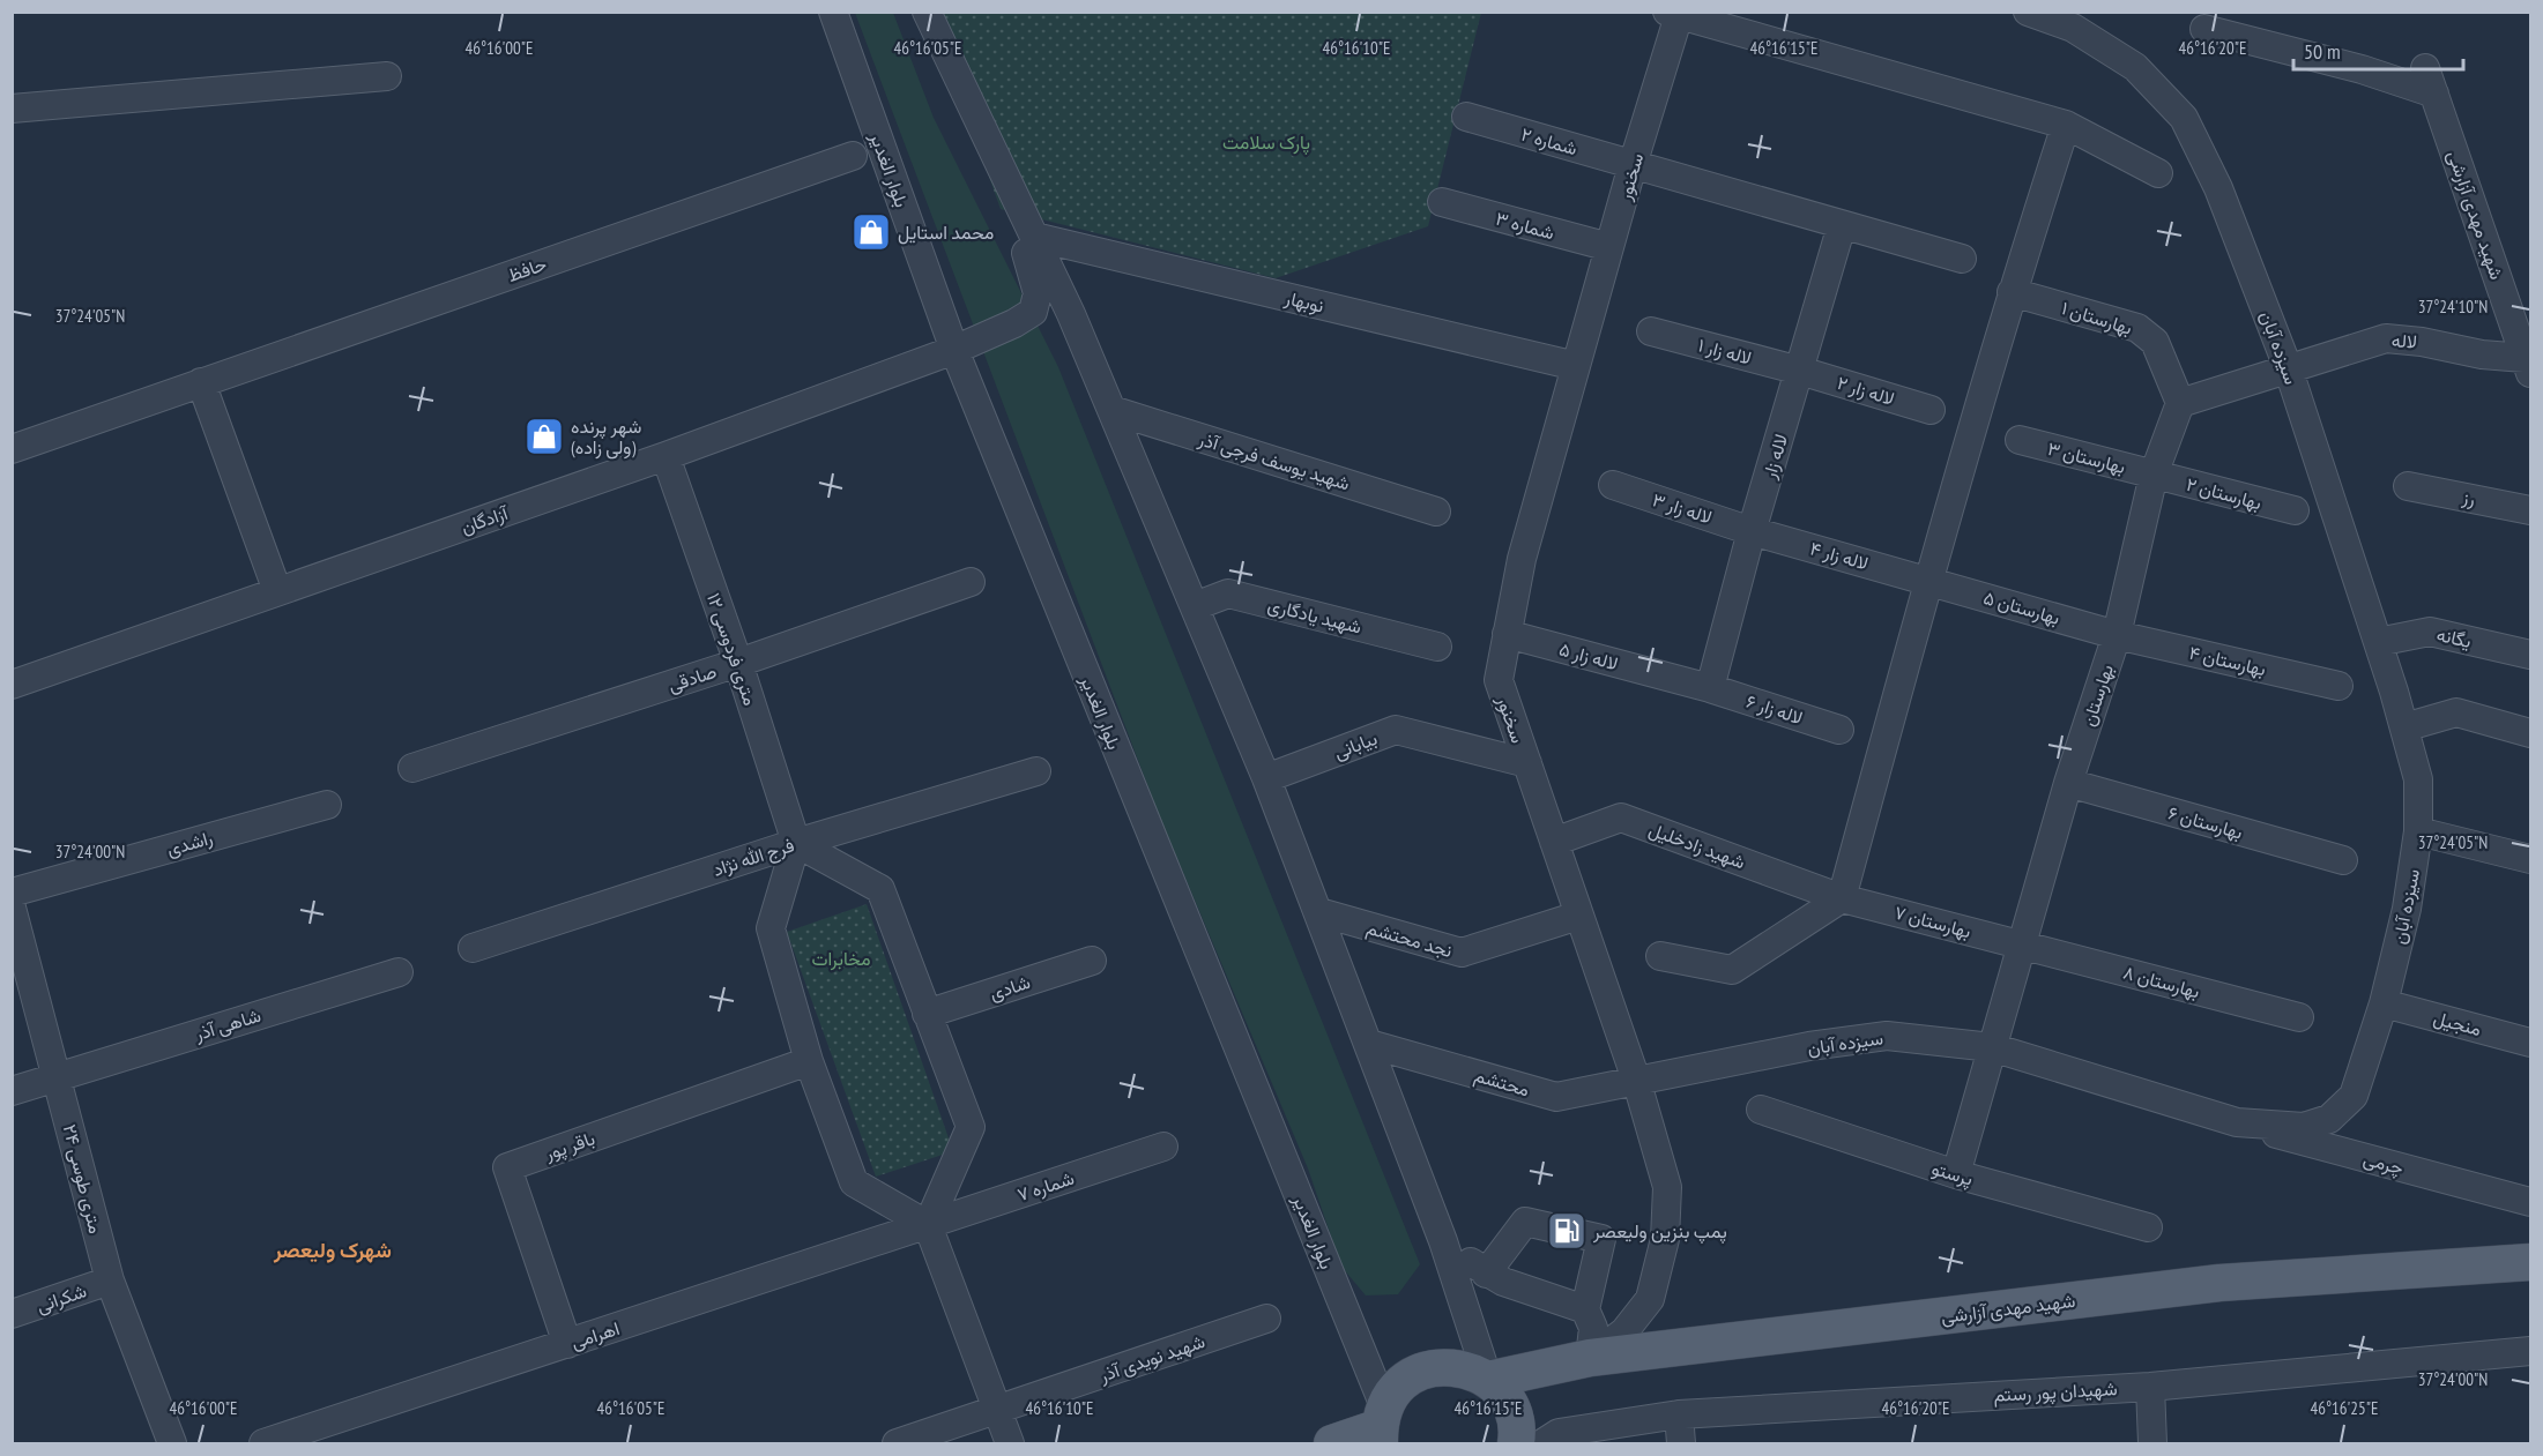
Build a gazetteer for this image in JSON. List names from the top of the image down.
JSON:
{
  "streets": {
    "main road": ["شهید مهدی آزارشی"],
    "street": [
      "شماره ۲",
      "بلوار الغدیر",
      "سخنور",
      "شماره ۳",
      "حافظ",
      "نوبهار",
      "بهارستان ۱",
      "لاله",
      "سیزده آبان",
      "لاله زار ۱",
      "لاله زار ۲",
      "لاله زار",
      "بهارستان ۳",
      "شهید یوسف فرجی آذر",
      "بهارستان ۲",
      "رز",
      "لاله زار ۳",
      "آزادگان",
      "لاله زار ۴",
      "بهارستان ۵",
      "شهید یادگاری",
      "یگانه",
      "۱۲ متری فردوسی",
      "لاله زار ۵",
      "بهارستان ۴",
      "صادقی",
      "بهارستان",
      "لاله زار ۶",
      "بیابانی",
      "بهارستان ۶",
      "راشدی",
      "شهید زادخلیل",
      "فرج الله نژاد",
      "بهارستان ۷",
      "نجد محتشم",
      "بهارستان ۸",
      "شادی",
      "منجیل",
      "شاهی آذر",
      "محتشم",
      "باقر پور",
      "چرمی",
      "پرستو",
      "۲۴ متری طوسی",
      "شماره ۷",
      "شکرانی",
      "اهرامی",
      "شهید نویدی آذر",
      "شهیدان پور رستم"
    ]
  },
  "crossings": [
    ["شماره ۲", "سخنور"],
    ["شماره ۲", "لاله زار"],
    ["بلوار الغدیر", "آزادگان"],
    ["سخنور", "شهید مهدی آزارشی"],
    ["سخنور", "شماره ۳"],
    ["سخنور", "نوبهار"],
    ["سخنور", "سیزده آبان"],
    ["سخنور", "لاله زار ۵"],
    ["سخنور", "بیابانی"],
    ["سخنور", "شهید زادخلیل"],
    ["سخنور", "نجد محتشم"],
    ["سخنور", "محتشم"],
    ["شهید مهدی آزارشی", "لاله"],
    ["بهارستان ۱", "بهارستان"],
    ["لاله", "سیزده آبان"],
    ["سیزده آبان", "یگانه"],
    ["سیزده آبان", "بهارستان"],
    ["سیزده آبان", "منجیل"],
    ["سیزده آبان", "محتشم"],
    ["سیزده آبان", "چرمی"],
    ["لاله زار ۱", "لاله زار ۲"],
    ["لاله زار ۱", "لاله زار"],
    ["لاله زار ۲", "لاله زار"],
    ["لاله زار", "لاله زار ۳"],
    ["لاله زار", "لاله زار ۴"],
    ["لاله زار", "لاله زار ۵"],
    ["لاله زار", "لاله زار ۶"],
    ["بهارستان ۳", "بهارستان ۲"],
    ["بهارستان ۳", "بهارستان"],
    ["بهارستان ۲", "بهارستان"],
    ["لاله زار ۳", "لاله زار ۴"],
    ["آزادگان", "۱۲ متری فردوسی"],
    ["لاله زار ۴", "بهارستان ۵"],
    ["بهارستان ۵", "بهارستان ۴"],
    ["بهارستان ۵", "بهارستان"],
    ["۱۲ متری فردوسی", "صادقی"],
    ["۱۲ متری فردوسی", "فرج الله نژاد"],
    ["لاله زار ۵", "لاله زار ۶"],
    ["بهارستان ۴", "بهارستان"],
    ["بهارستان", "بهارستان ۶"],
    ["بهارستان", "بهارستان ۷"],
    ["بهارستان", "بهارستان ۸"],
    ["بهارستان", "پرستو"],
    ["شهید زادخلیل", "بهارستان ۷"],
    ["بهارستان ۷", "بهارستان ۸"],
    ["شاهی آذر", "۲۴ متری طوسی"],
    ["باقر پور", "اهرامی"],
    ["۲۴ متری طوسی", "شکرانی"],
    ["شماره ۷", "اهرامی"]
  ],
  "districts": ["شهرک ولیعصر"],
  "parks": ["پارک سلامت", "مخابرات"],
  "places": {
    "shop": ["محمد استایل", "شهر پرنده (ولی زاده)"],
    "fuel station": ["پمپ بنزین ولیعصر"]
  },
  "scale_bar": "50 m",
  "coordinates": [
    "46°16'00\"E",
    "46°16'05\"E",
    "46°16'10\"E",
    "46°16'15\"E",
    "46°16'20\"E",
    "37°24'10\"N",
    "37°24'05\"N",
    "37°24'00\"N",
    "46°16'25\"E"
  ]
}
